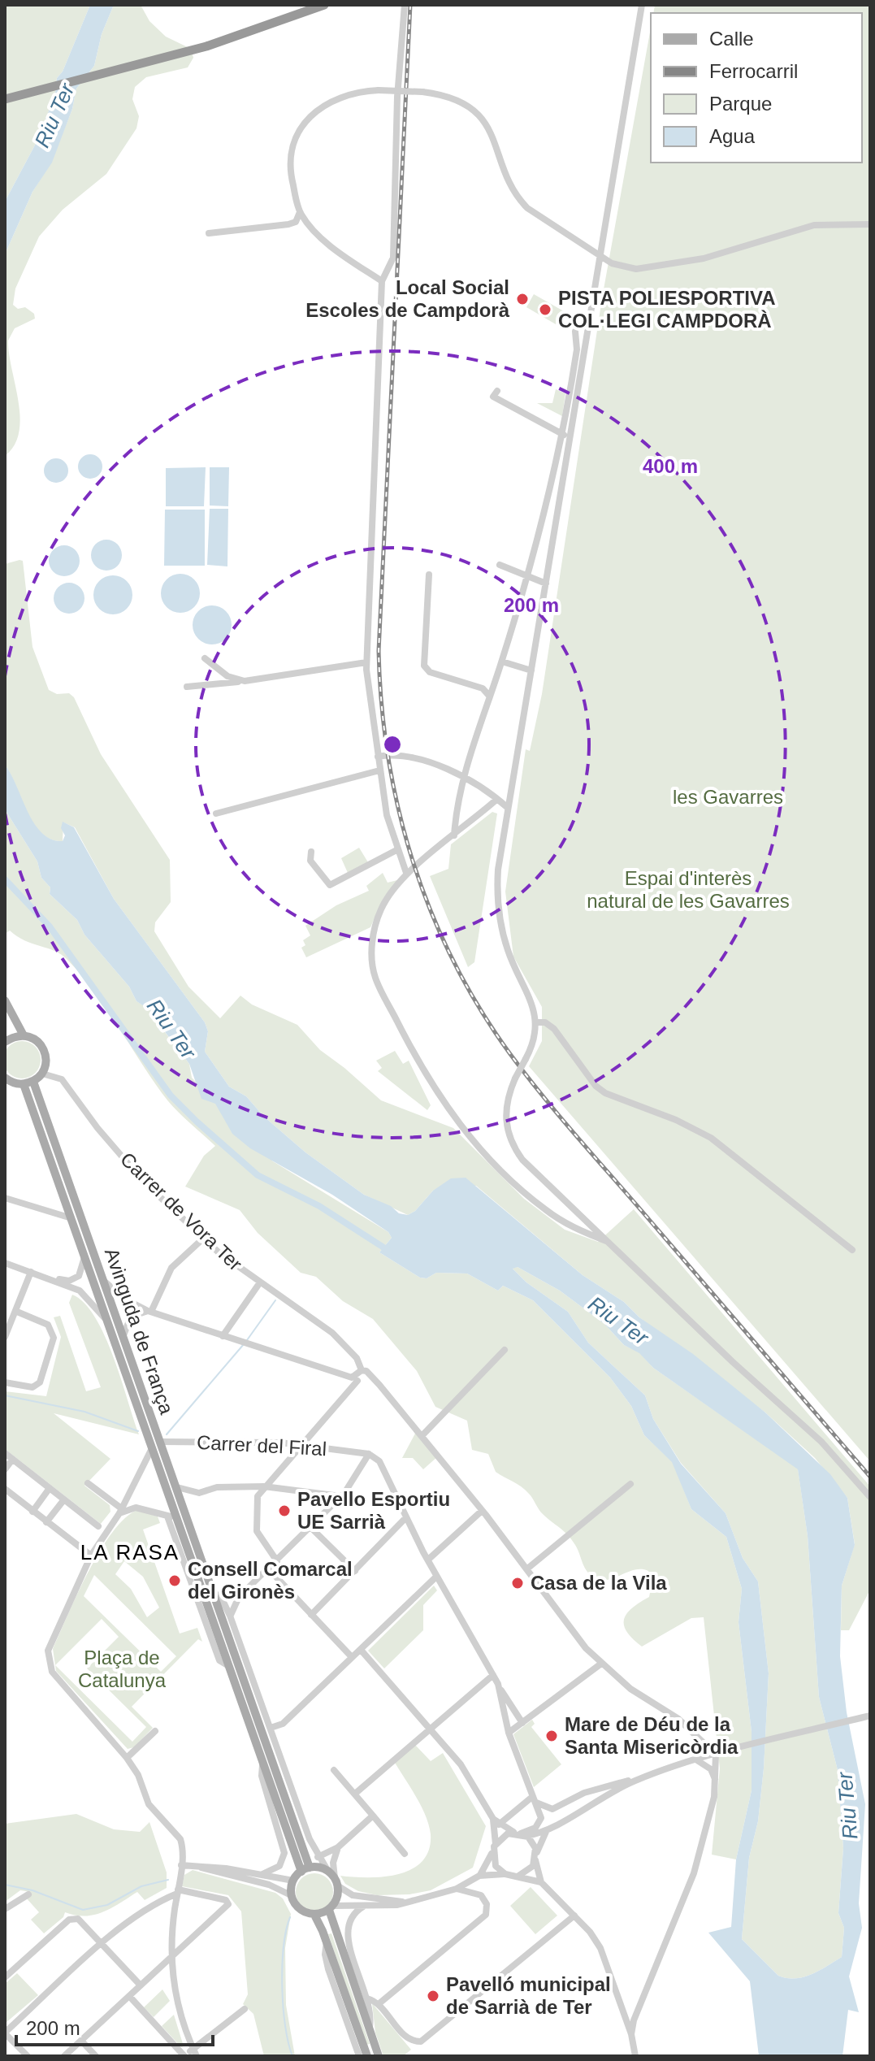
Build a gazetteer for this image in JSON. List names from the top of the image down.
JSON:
{
  "streets": {
    "main road": ["Avinguda de França"],
    "street": ["Carrer de Vora Ter", "Carrer del Firal"]
  },
  "crossings": [
    ["Avinguda de França", "Carrer del Firal"]
  ],
  "districts": ["LA RASA"],
  "water": ["Riu Ter"],
  "parks": ["les Gavarres", "Espai d'interès natural de les Gavarres", "Plaça de Catalunya"],
  "places": [
    "Local Social Escoles de Campdorà",
    "PISTA POLIESPORTIVA COL·LEGI CAMPDORÀ",
    "Pavello Esportiu UE Sarrià",
    "Consell Comarcal del Gironès",
    "Casa de la Vila",
    "Mare de Déu de la Santa Misericòrdia",
    "Pavelló municipal de Sarrià de Ter"
  ],
  "legend": [
    "Calle",
    "Ferrocarril",
    "Parque",
    "Agua"
  ],
  "scale_bar": "200 m",
  "rings": ["400 m", "200 m"]
}
